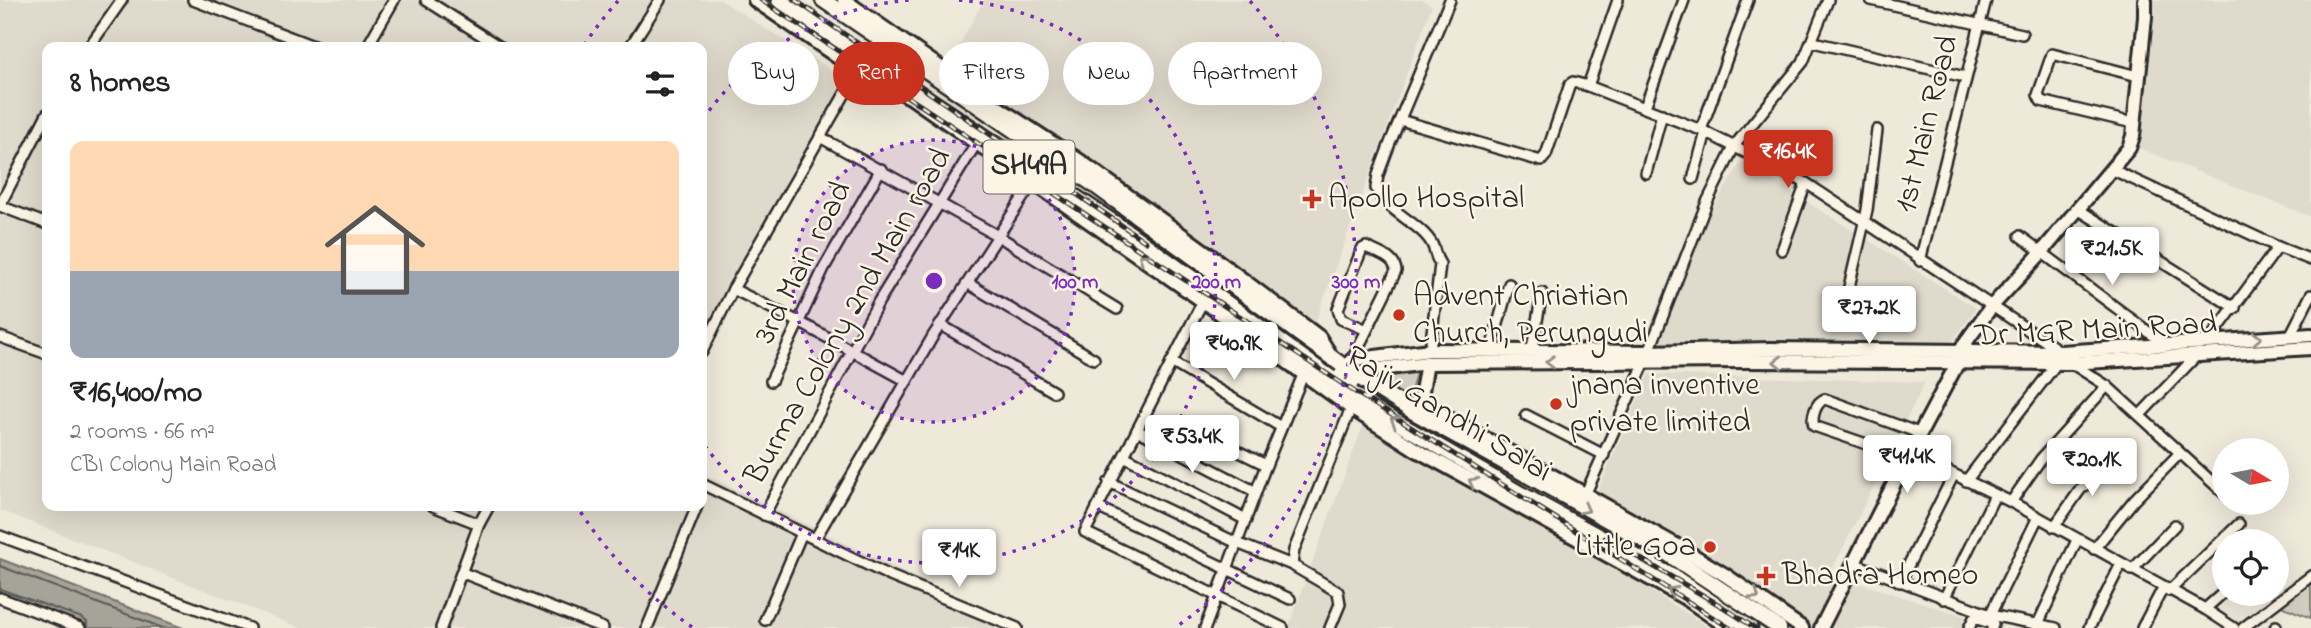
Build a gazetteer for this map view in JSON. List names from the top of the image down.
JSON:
{
  "streets": {
    "main road": ["SH49A", "Rajiv Gandhi Salai"],
    "street": [
      "1st Main Road",
      "3rd Main road",
      "Burma Colony 2nd Main road",
      "Dr MGR Main Road"
    ]
  },
  "crossings": [
    ["Dr MGR Main Road", "Rajiv Gandhi Salai"]
  ],
  "places": {
    "health": ["Apollo Hospital", "Bhadra Homeo"],
    "other": ["Advent Chriatian Church, Perungudi", "jnana inventive private limited", "Little Goa"]
  },
  "north": "right",
  "page": {
    "chip": [
      "Buy",
      "Rent",
      "Filters",
      "New",
      "Apartment"
    ],
    "heading": "8 homes",
    "list": [
      {
        "name": "₹16,400/mo",
        "note": "2 rooms · 66 m² · CBI Colony Main Road"
      }
    ],
    "price": [
      "₹16.4K",
      "₹21.5K",
      "₹27.2K",
      "₹40.9K",
      "₹53.4K",
      "₹41.4K",
      "₹20.1K",
      "₹14K"
    ]
  },
  "rings": ["100 m", "200 m", "300 m"]
}
